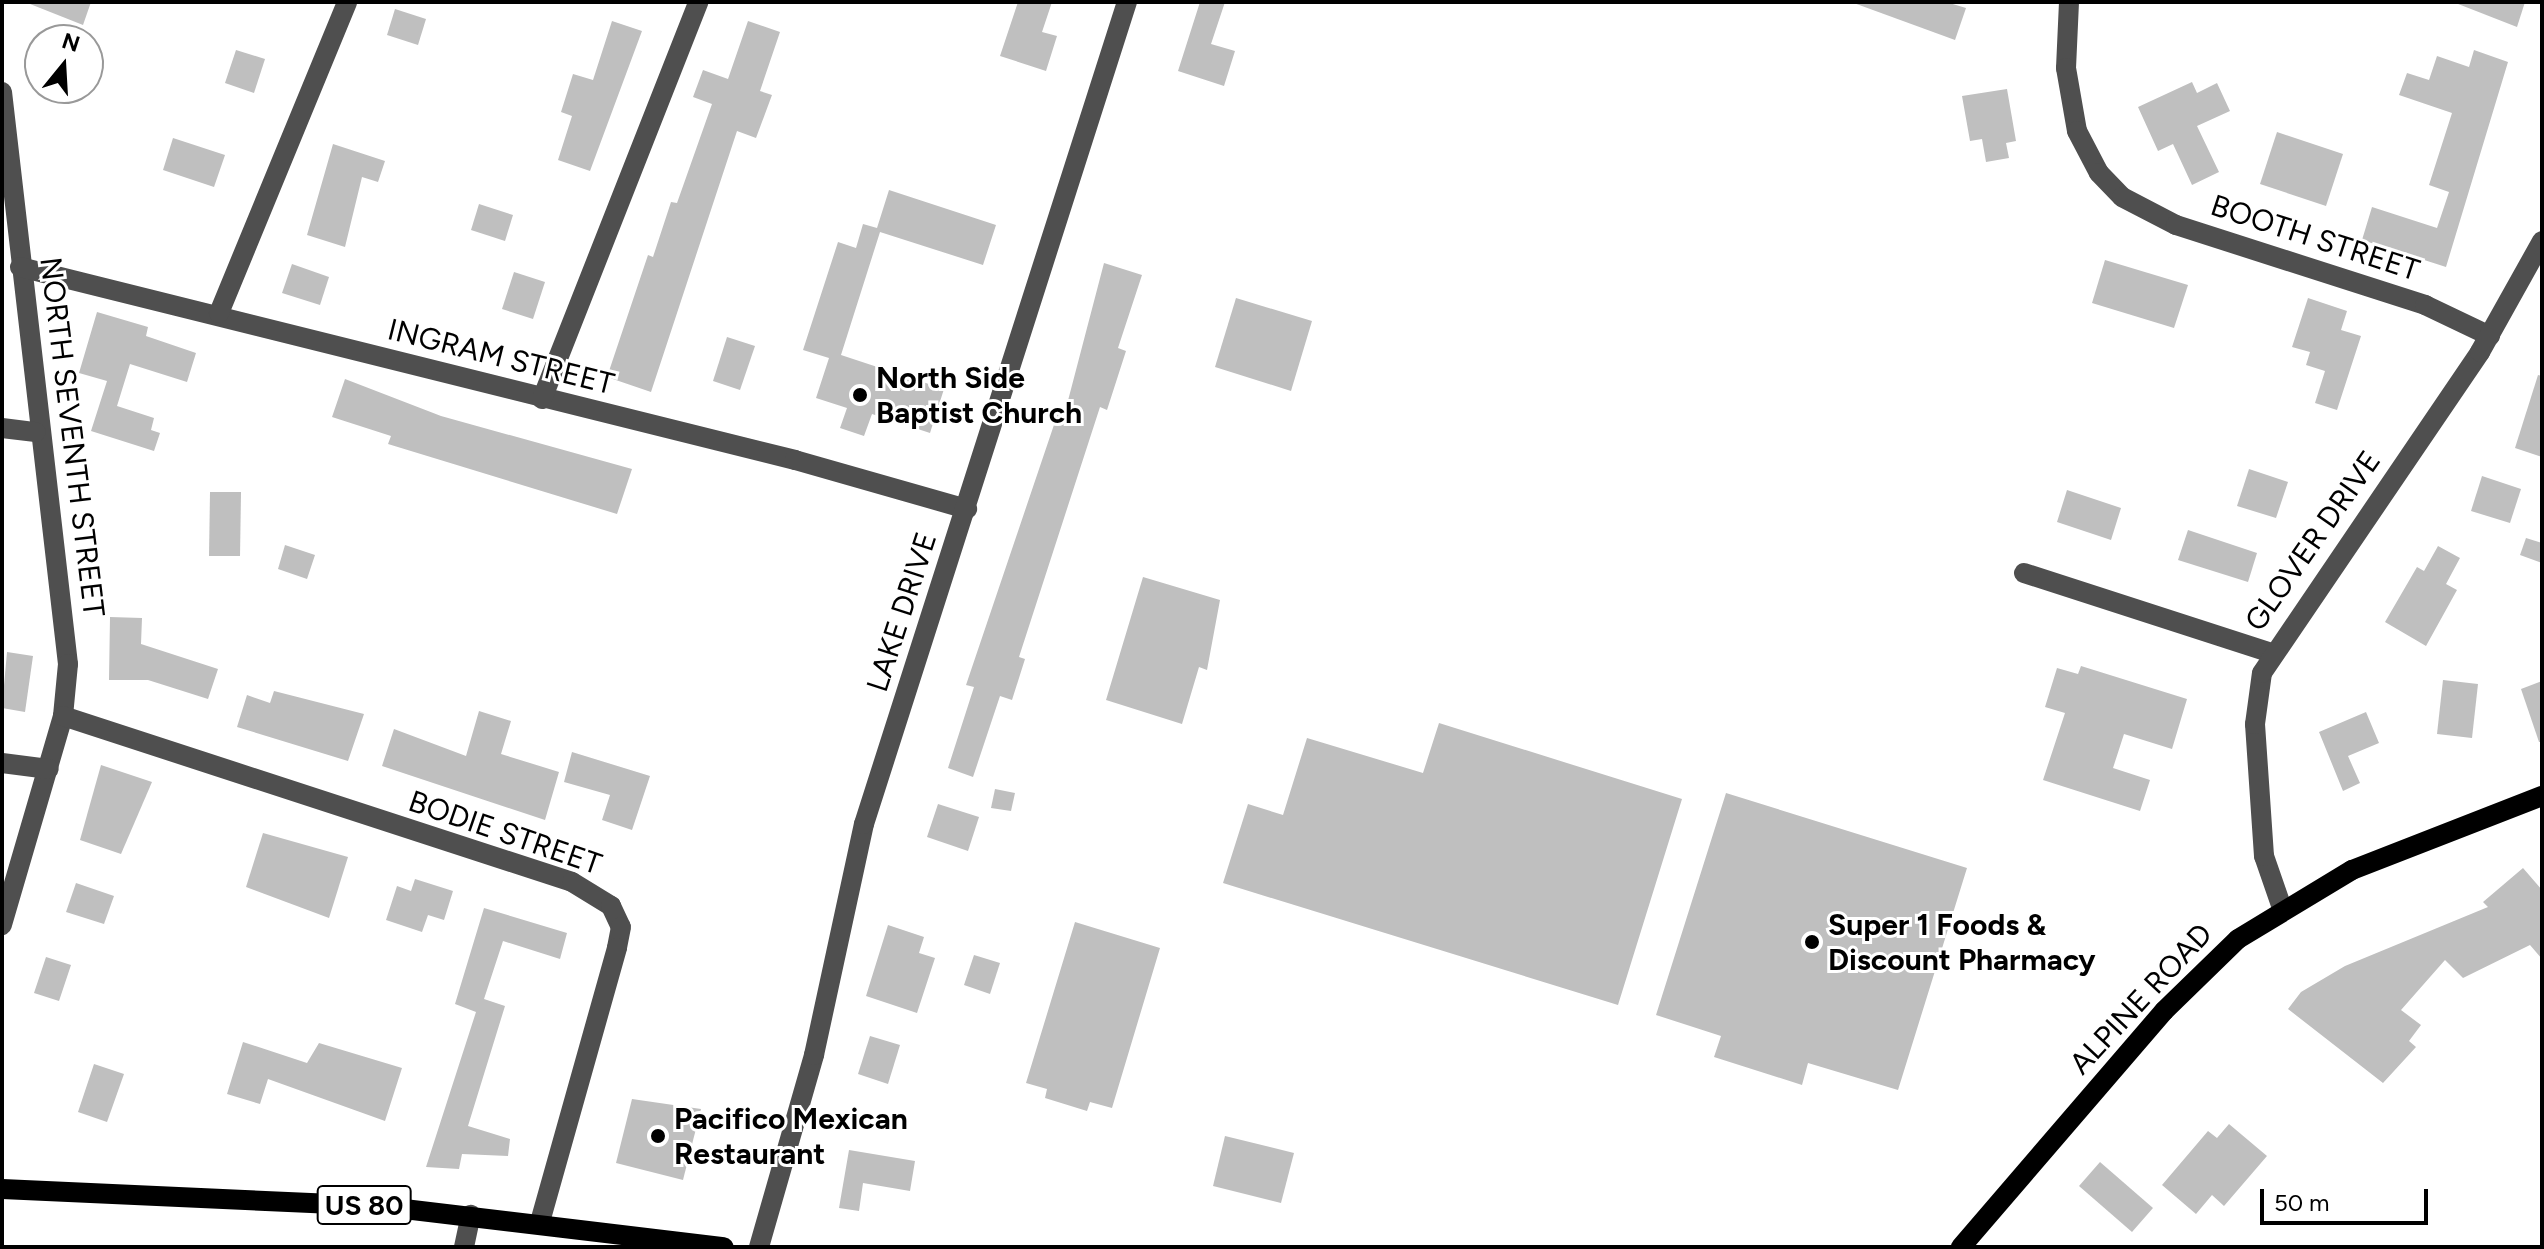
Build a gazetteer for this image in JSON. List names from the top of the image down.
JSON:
{
  "streets": {
    "main road": ["ALPINE ROAD", "US 80"],
    "street": [
      "BOOTH STREET",
      "INGRAM STREET",
      "NORTH SEVENTH STREET",
      "GLOVER DRIVE",
      "LAKE DRIVE",
      "BODIE STREET"
    ]
  },
  "crossings": [
    ["BOOTH STREET", "GLOVER DRIVE"],
    ["INGRAM STREET", "NORTH SEVENTH STREET"],
    ["INGRAM STREET", "LAKE DRIVE"],
    ["NORTH SEVENTH STREET", "BODIE STREET"],
    ["GLOVER DRIVE", "ALPINE ROAD"],
    ["BODIE STREET", "US 80"]
  ],
  "places": ["North Side Baptist Church", "Super 1 Foods & Discount Pharmacy", "Pacifico Mexican Restaurant"],
  "scale_bar": "50 m",
  "north": "top"
}
